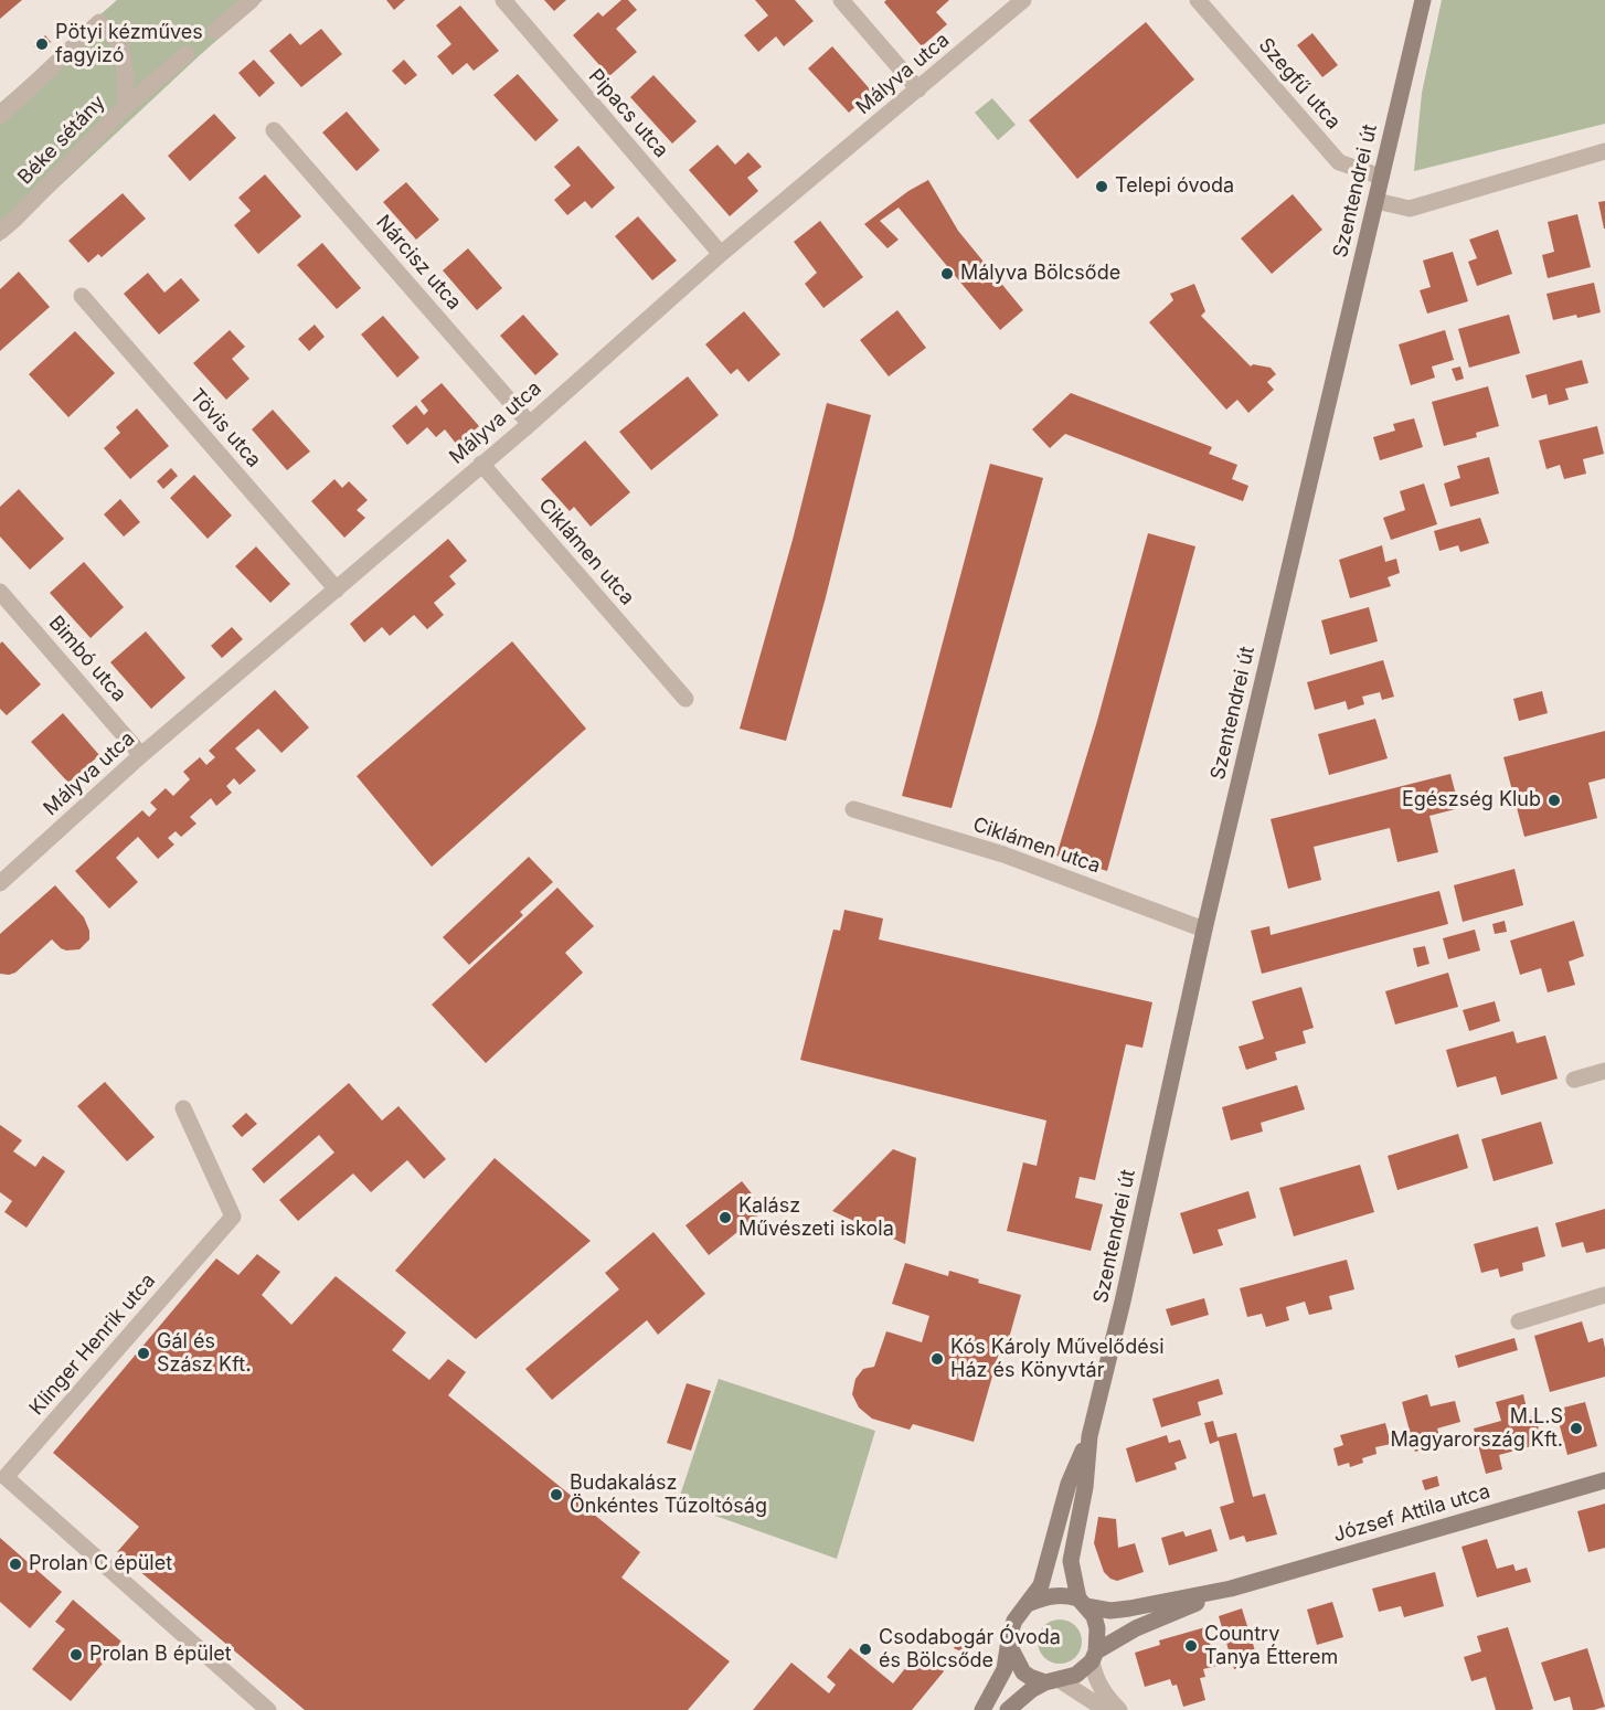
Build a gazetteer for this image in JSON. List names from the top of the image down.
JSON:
{
  "streets": {
    "main road": ["Szentendrei út", "József Attila utca"],
    "street": [
      "Mályva utca",
      "Szegfű utca",
      "Pipacs utca",
      "Béke sétány",
      "Nárcisz utca",
      "Tövis utca",
      "Ciklámen utca",
      "Bimbó utca",
      "Klinger Henrik utca"
    ]
  },
  "crossings": [
    ["Mályva utca", "Pipacs utca"],
    ["Mályva utca", "Nárcisz utca"],
    ["Mályva utca", "Tövis utca"],
    ["Mályva utca", "Ciklámen utca"],
    ["Mályva utca", "Bimbó utca"],
    ["Szegfű utca", "Szentendrei út"],
    ["Szentendrei út", "Ciklámen utca"]
  ],
  "places": [
    "Pötyi kézműves fagyizó",
    "Telepi óvoda",
    "Mályva Bölcsőde",
    "Egészség Klub",
    "Kalász Művészeti iskola",
    "Gál és Szász Kft.",
    "Kós Károly Művelődési Ház és Könyvtár",
    "M.L.S Magyarország Kft.",
    "Budakalász Önkéntes Tűzoltóság",
    "Prolan C épület",
    "Country Tanya Étterem",
    "Csodabogár Óvoda és Bölcsőde",
    "Prolan B épület"
  ]
}
